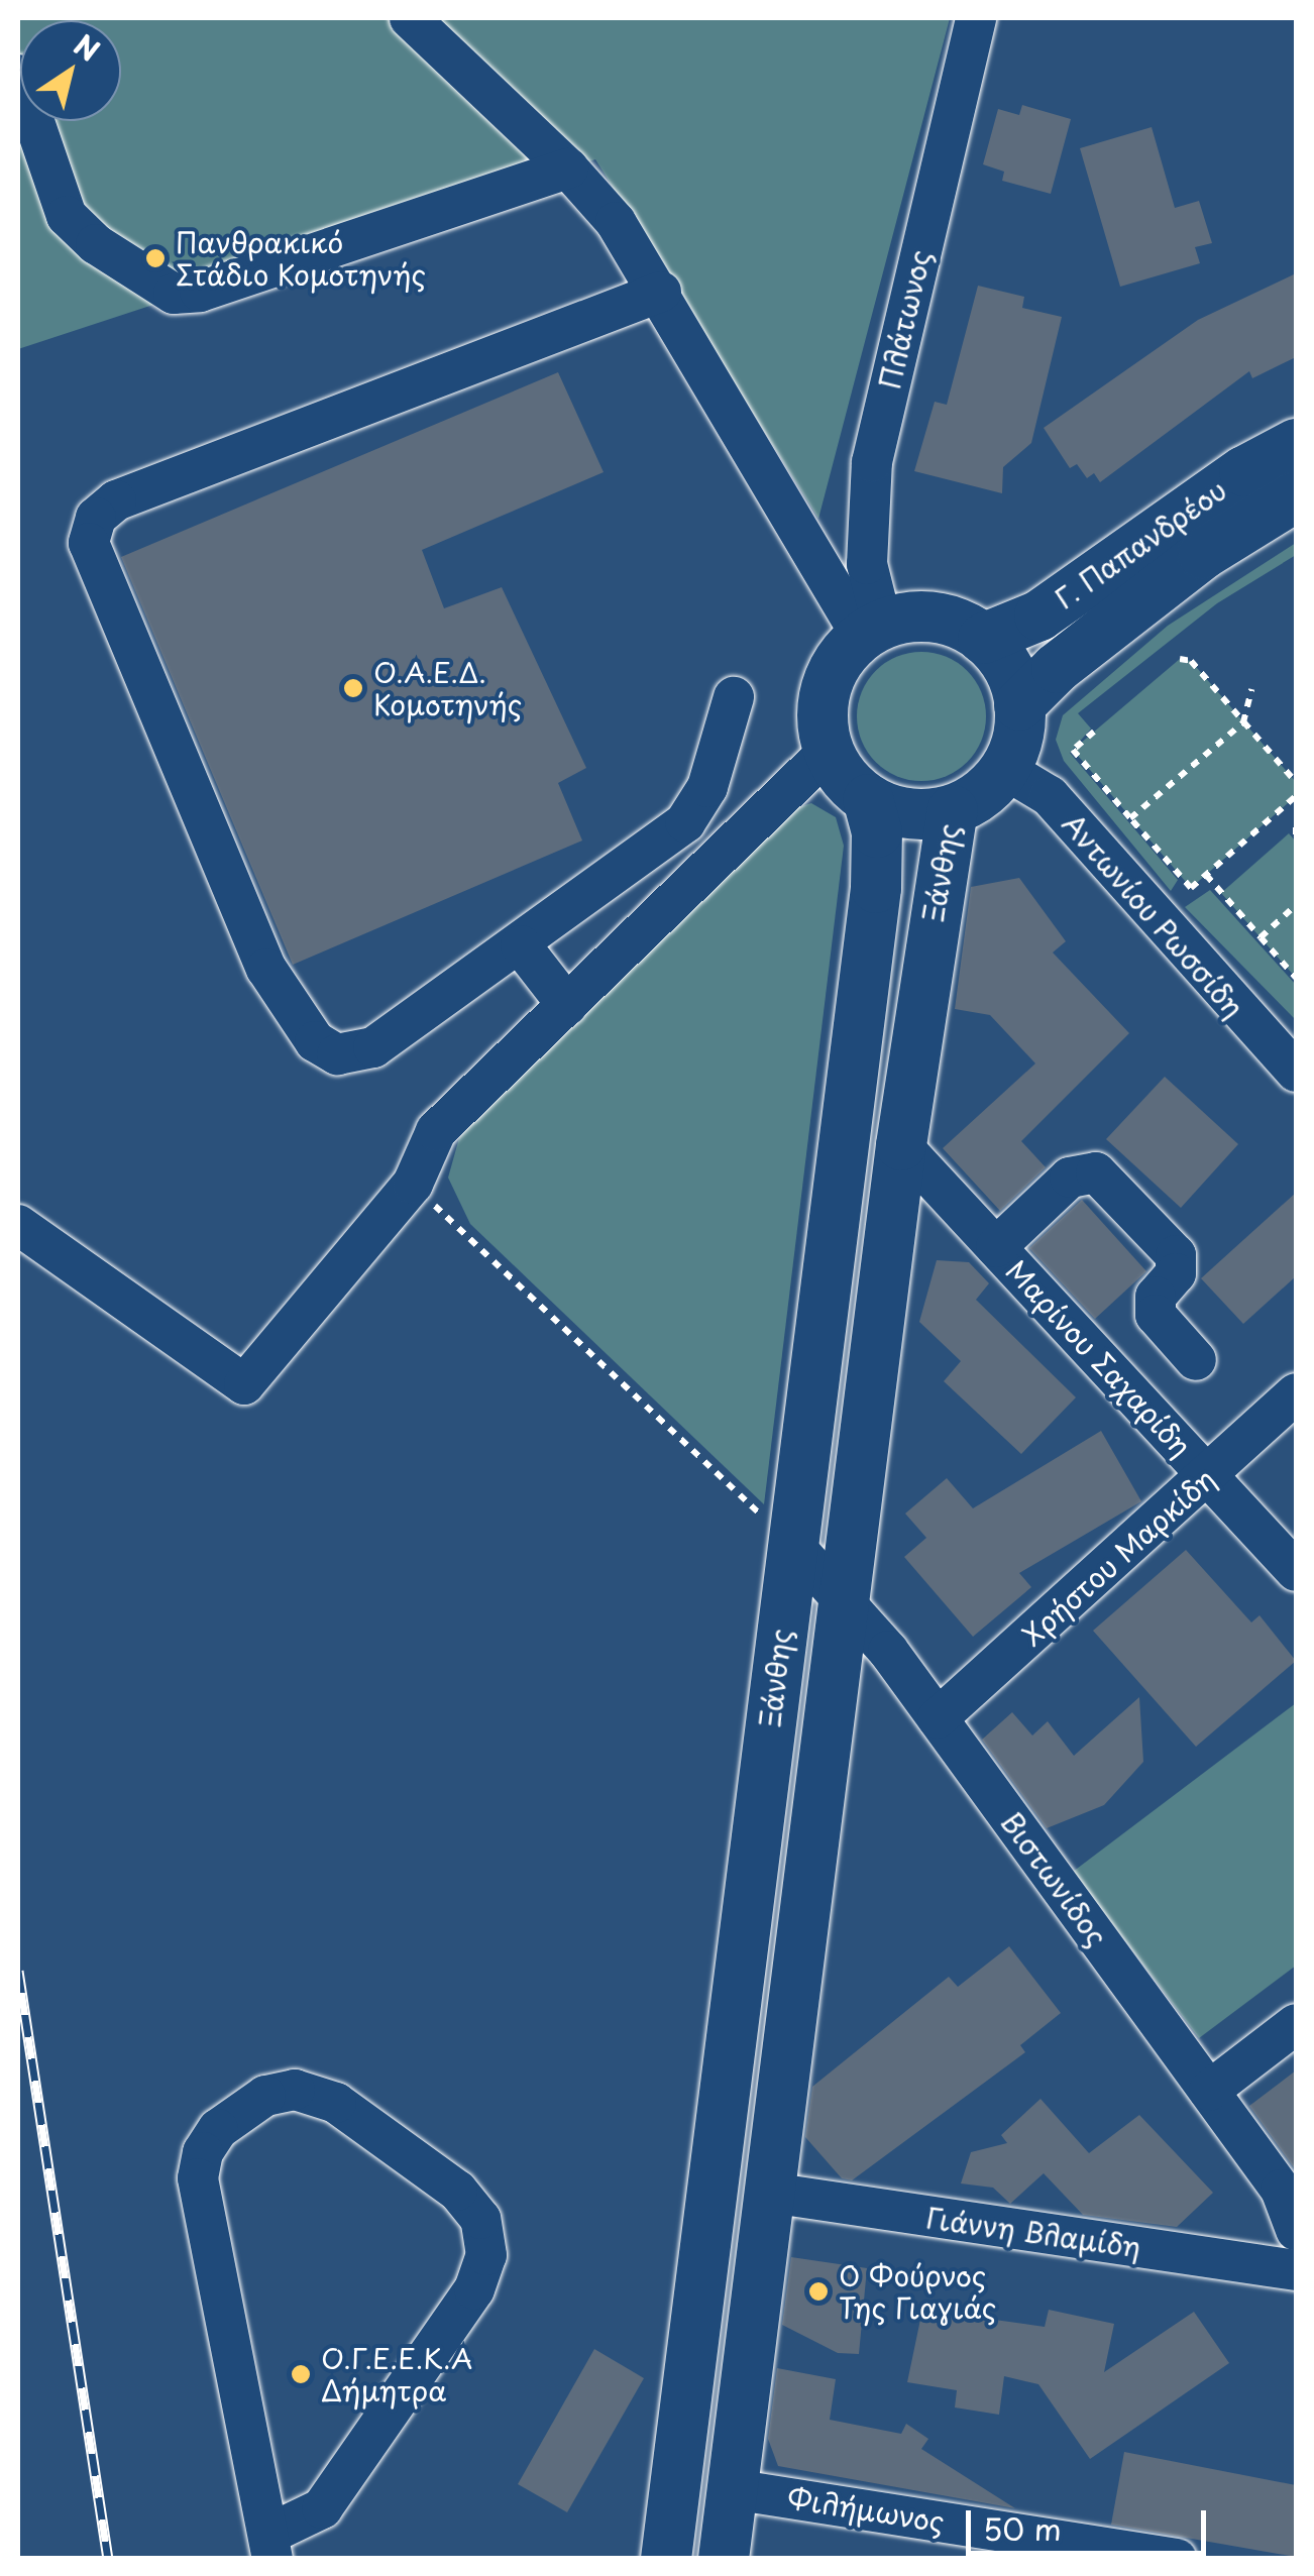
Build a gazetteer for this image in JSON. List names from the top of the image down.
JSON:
{
  "streets": {
    "main road": ["Γ. Παπανδρέου", "Ξάνθης"],
    "street": [
      "Πλάτωνος",
      "Αντωνίου Ρωσσίδη",
      "Μαρίνου Σαχαρίδη",
      "Χρήστου Μαρκίδη",
      "Βιστωνίδος",
      "Γιάννη Βλαμίδη",
      "Φιλήμωνος"
    ]
  },
  "crossings": [
    ["Πλάτωνος", "Γ. Παπανδρέου"],
    ["Πλάτωνος", "Ξάνθης"],
    ["Πλάτωνος", "Αντωνίου Ρωσσίδη"],
    ["Γ. Παπανδρέου", "Ξάνθης"],
    ["Γ. Παπανδρέου", "Αντωνίου Ρωσσίδη"],
    ["Ξάνθης", "Αντωνίου Ρωσσίδη"],
    ["Ξάνθης", "Μαρίνου Σαχαρίδη"],
    ["Ξάνθης", "Βιστωνίδος"],
    ["Ξάνθης", "Γιάννη Βλαμίδη"],
    ["Ξάνθης", "Φιλήμωνος"],
    ["Μαρίνου Σαχαρίδη", "Χρήστου Μαρκίδη"],
    ["Χρήστου Μαρκίδη", "Βιστωνίδος"]
  ],
  "places": [
    "Πανθρακικό Στάδιο Κομοτηνής",
    "Ο.Α.Ε.Δ. Κομοτηνής",
    "Ο Φούρνος Της Γιαγιάς",
    "Ο.Γ.Ε.Ε.Κ.Α Δήμητρα"
  ],
  "scale_bar": "50 m",
  "north": "top right"
}
